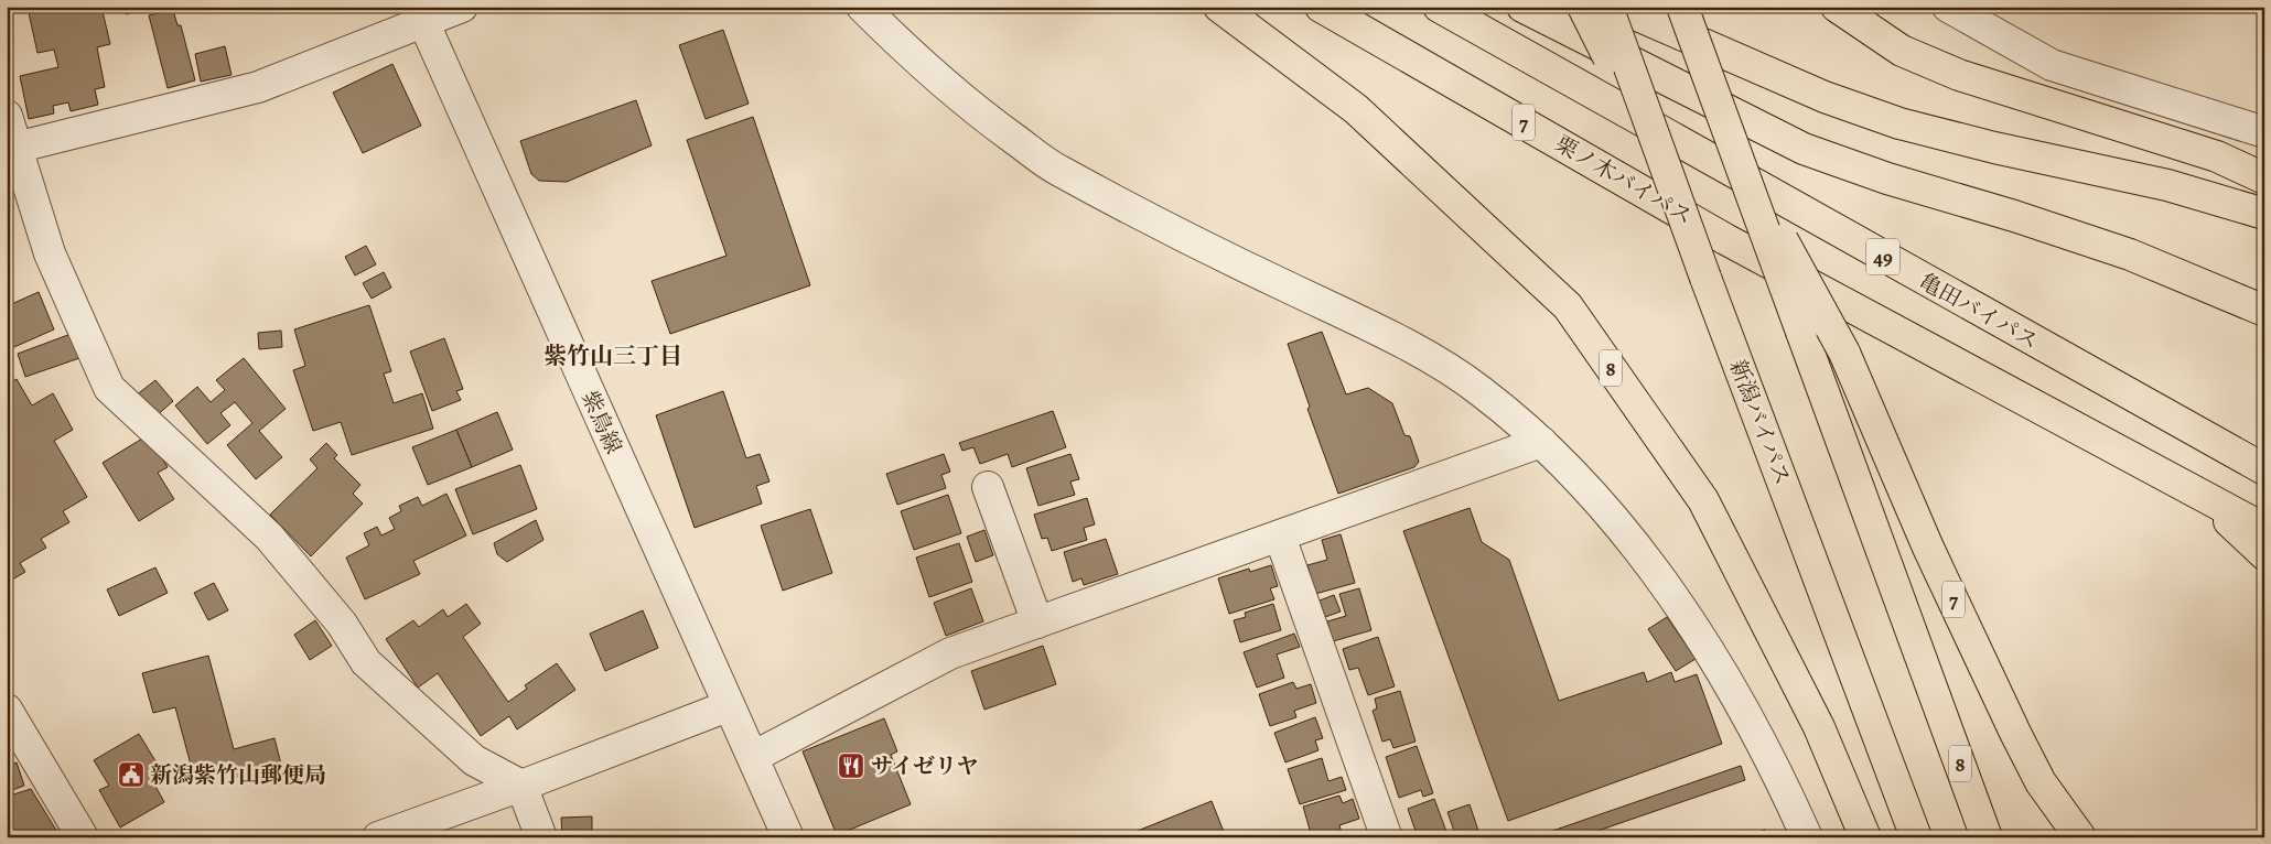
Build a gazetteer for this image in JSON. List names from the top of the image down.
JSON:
{
  "streets": {
    "highway": [
      "7",
      "栗ノ木バイパス",
      "49",
      "亀田バイパス",
      "8",
      "新潟バイパス"
    ],
    "street": ["紫鳥線"]
  },
  "crossings": [
    ["7", "栗ノ木バイパス"],
    ["7", "8"]
  ],
  "districts": ["紫竹山三丁目"],
  "places": {
    "restaurant": ["サイゼリヤ"],
    "public building": ["新潟紫竹山郵便局"]
  }
}
